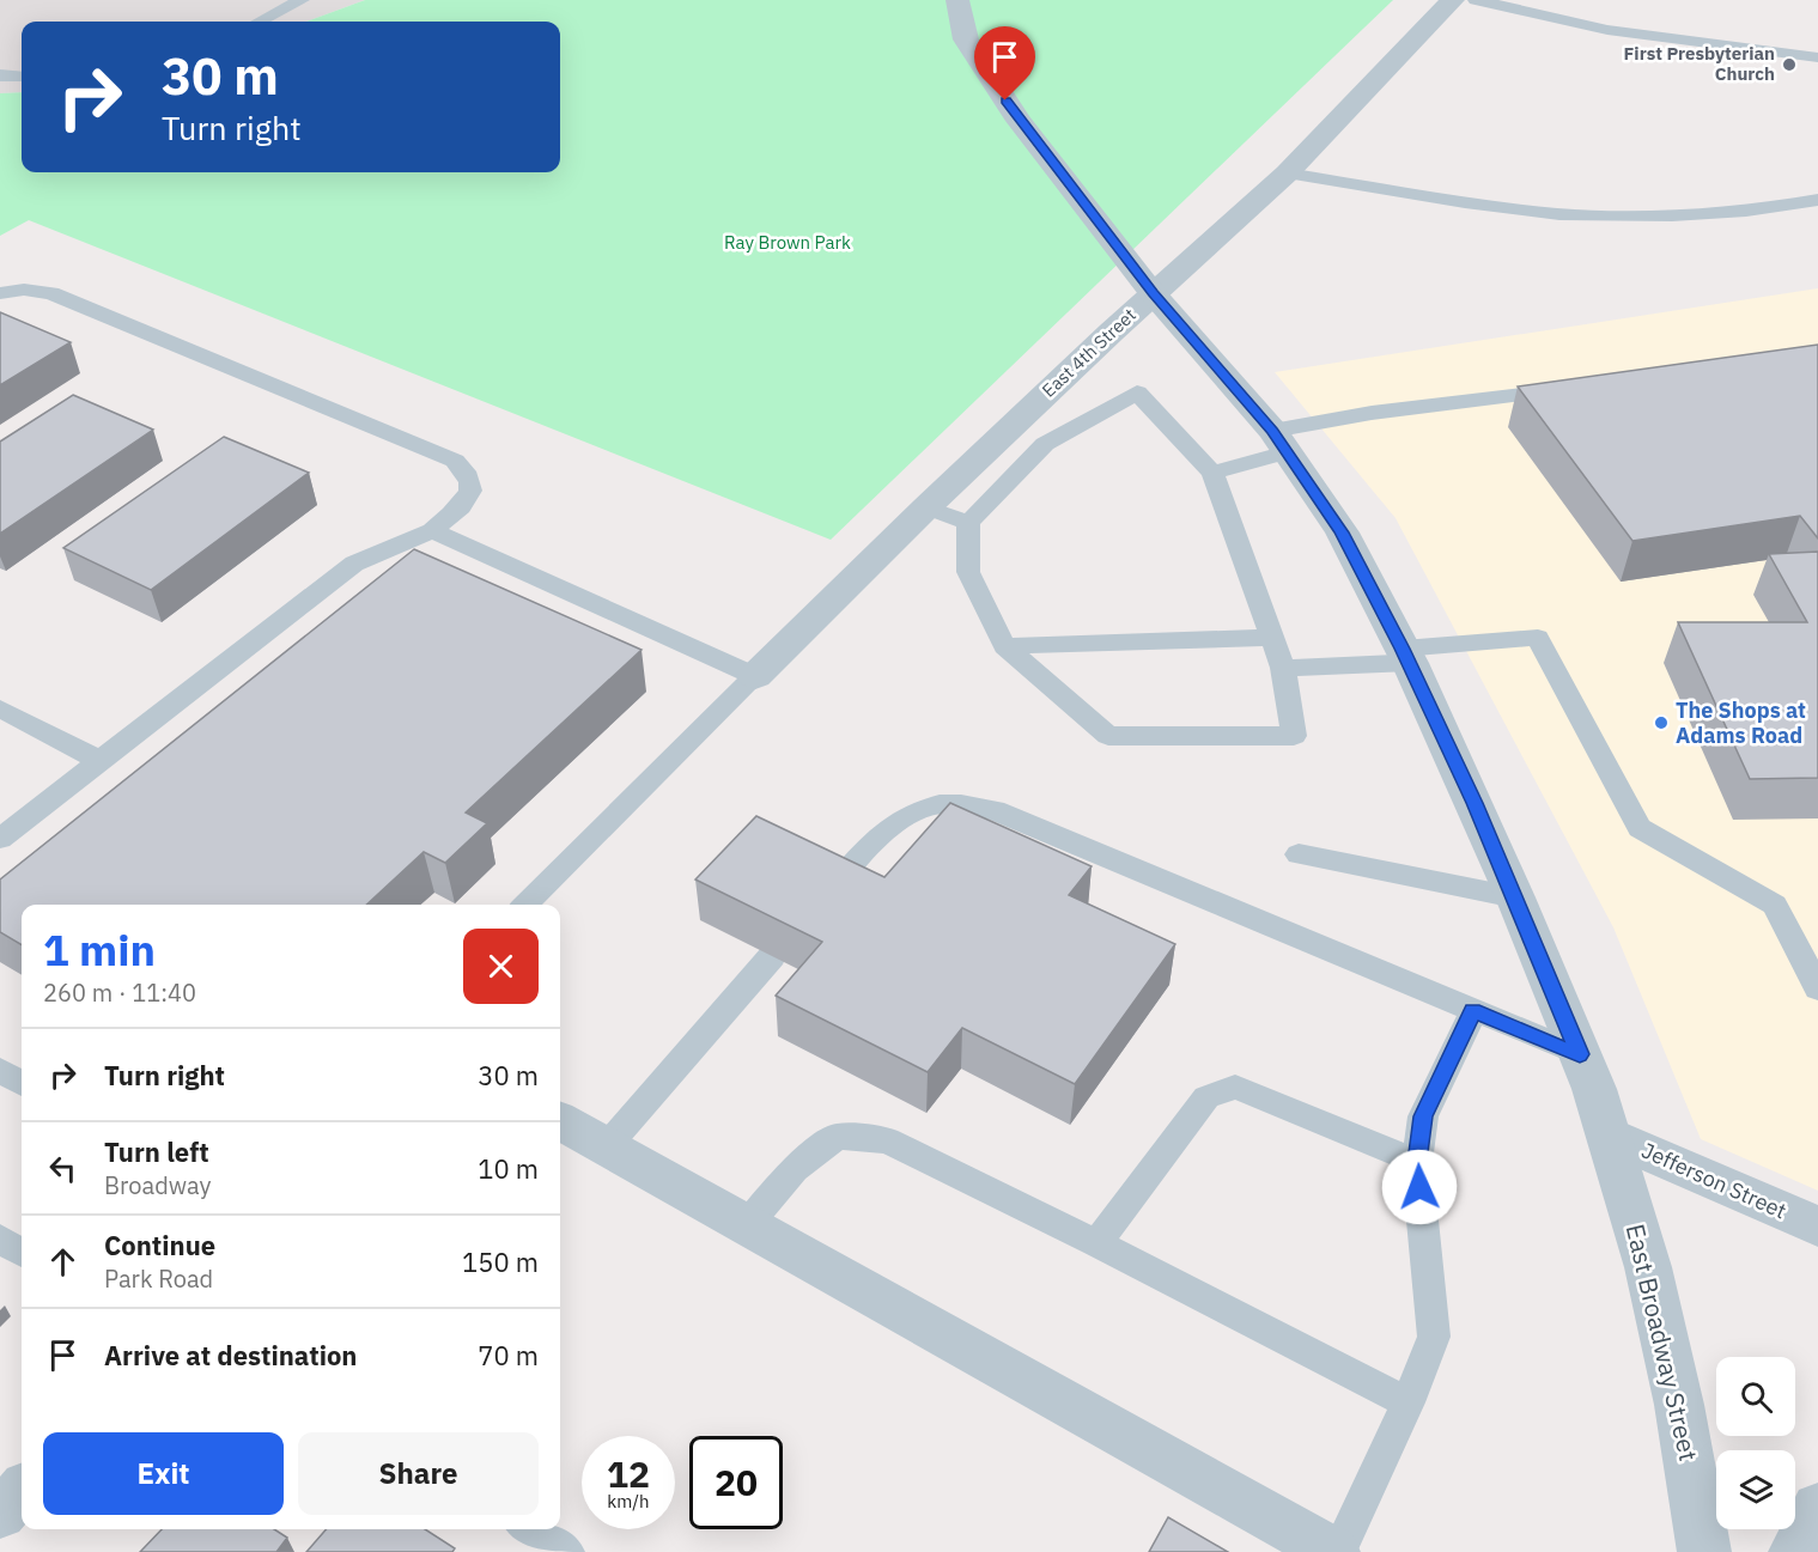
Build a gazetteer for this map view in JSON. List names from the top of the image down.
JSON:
{
  "streets": {
    "street": ["East 4th Street", "Jefferson Street", "East Broadway Street"]
  },
  "crossings": [
    ["East 4th Street", "East Broadway Street"],
    ["Jefferson Street", "East Broadway Street"]
  ],
  "parks": ["Ray Brown Park"],
  "places": ["First Presbyterian Church", "The Shops at Adams Road"],
  "page": {
    "turn": ["30 m", "Turn right"],
    "heading": ["1 min", "260 m · 11:40"],
    "list": [
      {
        "name": "Turn right",
        "value": "30 m"
      },
      {
        "name": "Turn left",
        "note": "Broadway",
        "value": "10 m"
      },
      {
        "name": "Continue",
        "note": "Park Road",
        "value": "150 m"
      },
      {
        "name": "Arrive at destination",
        "value": "70 m"
      }
    ],
    "buttons": ["Exit", "Share"],
    "speed": "12 km/h",
    "limit": "20"
  }
}
